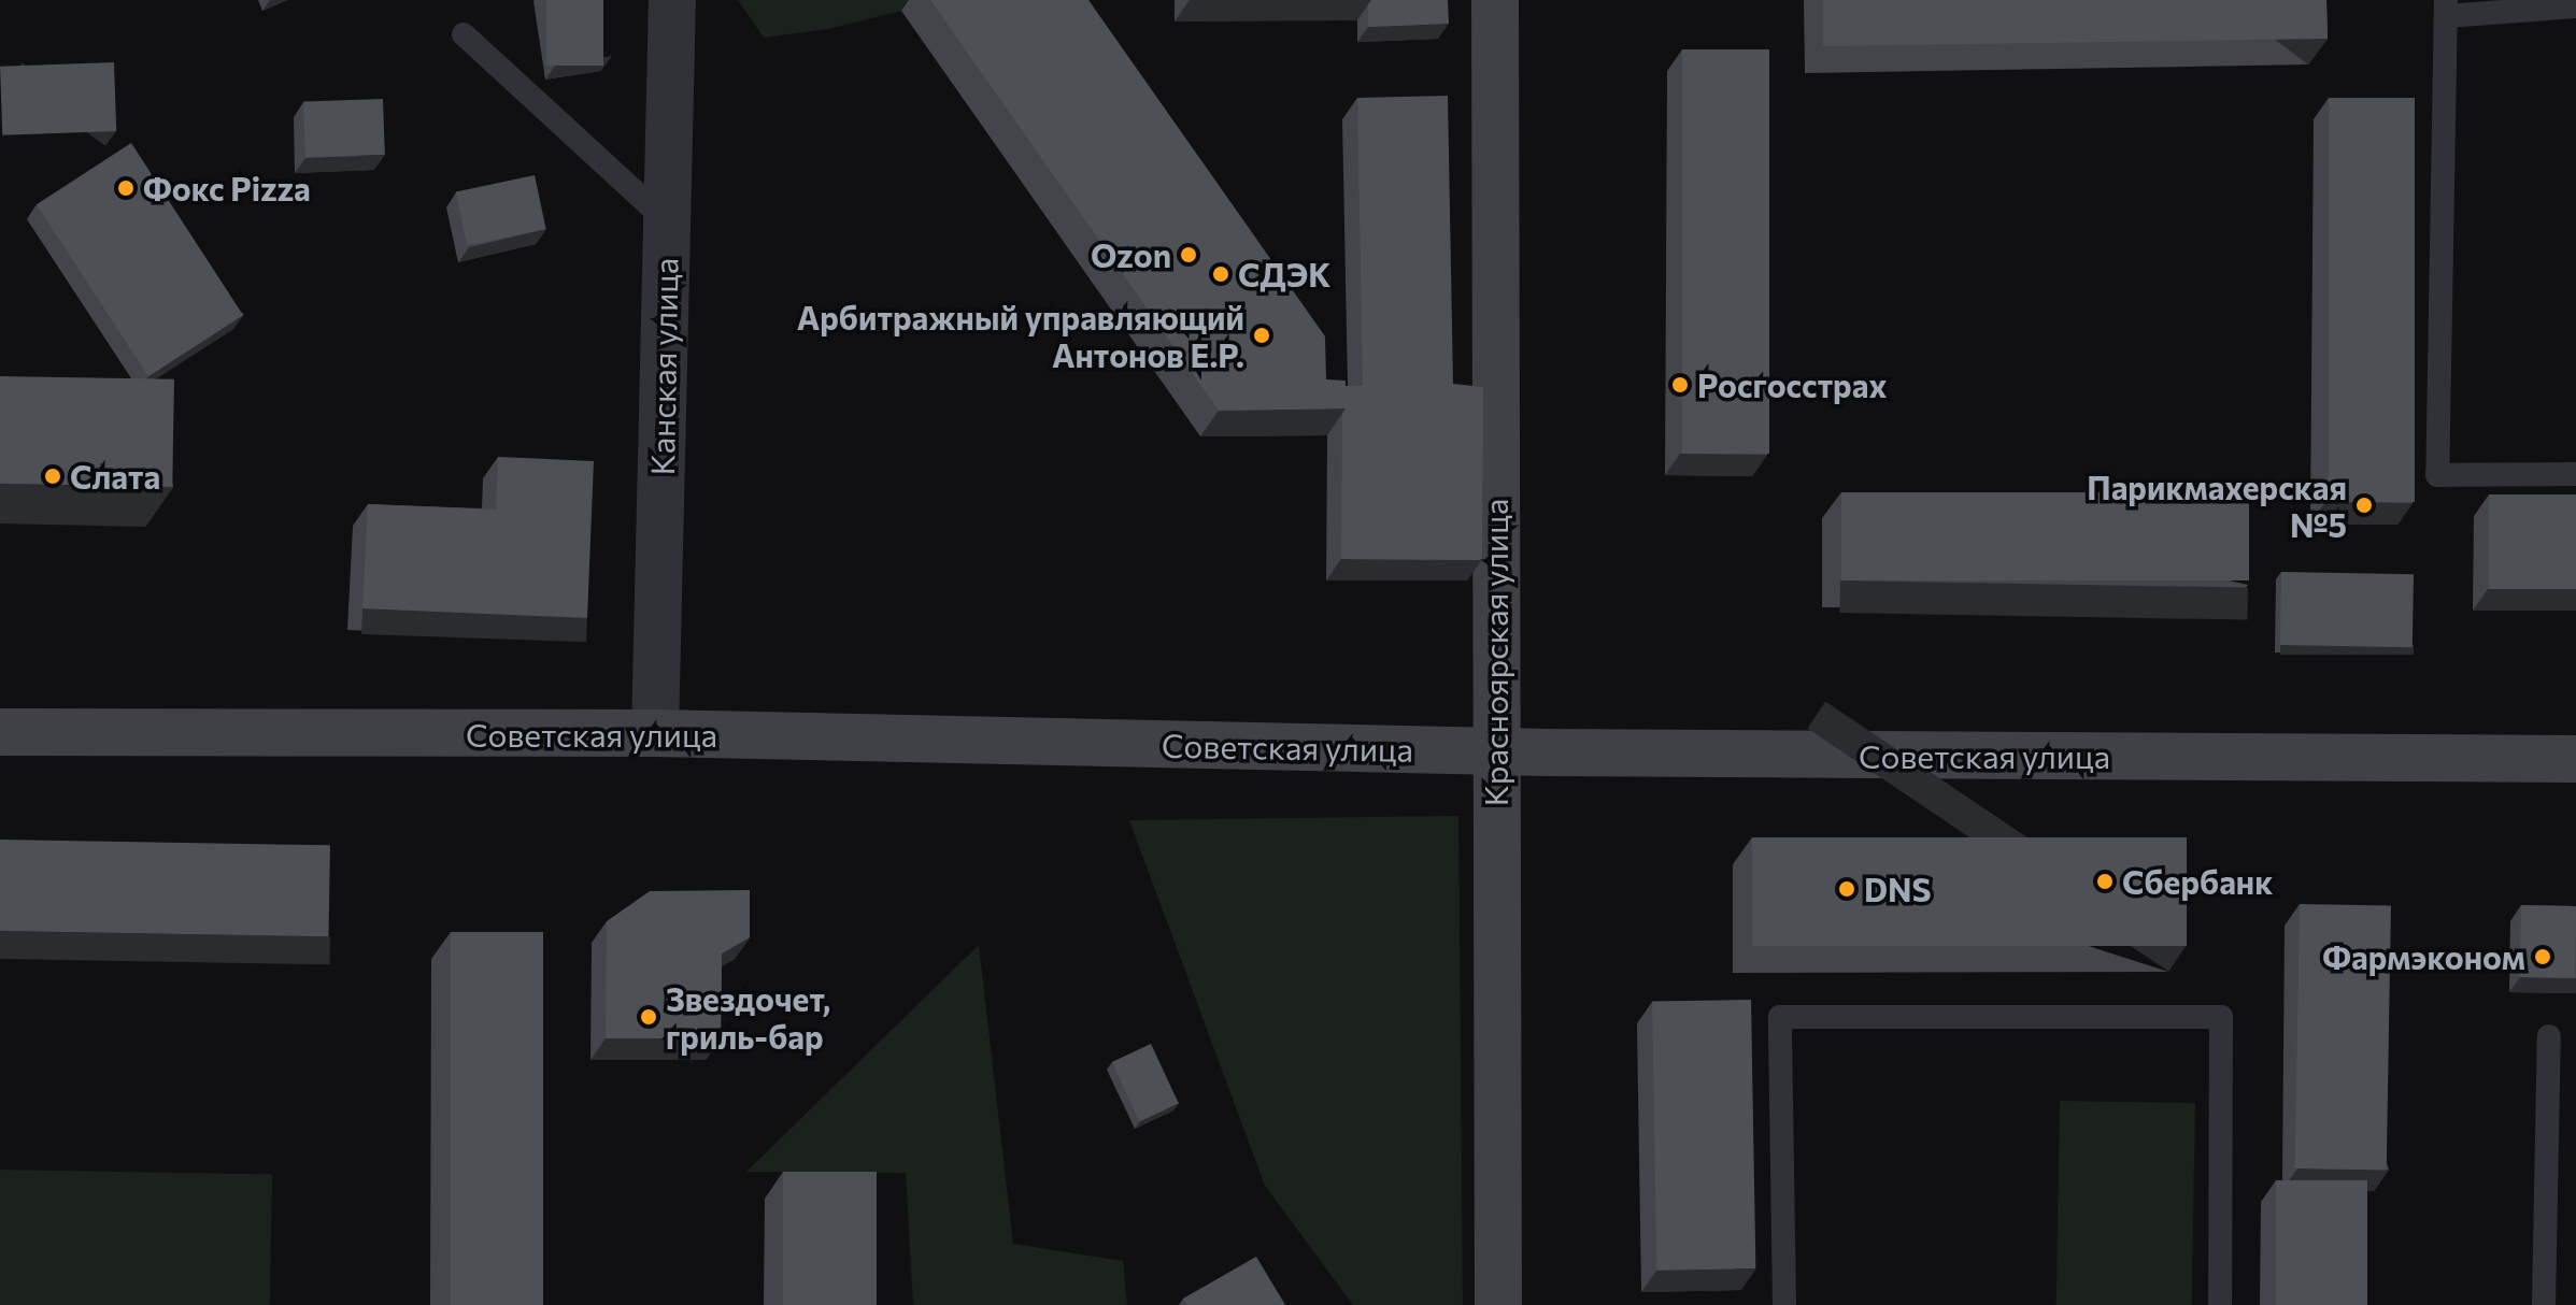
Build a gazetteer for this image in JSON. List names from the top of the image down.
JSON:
{
  "streets": {
    "main road": ["Красноярская улица", "Советская улица"],
    "street": ["Канская улица"]
  },
  "crossings": [
    ["Канская улица", "Советская улица"],
    ["Красноярская улица", "Советская улица"]
  ],
  "places": [
    "Фокс Pizza",
    "Ozon",
    "СДЭК",
    "Арбитражный управляющий Антонов Е.Р.",
    "Росгосстрах",
    "Слата",
    "Парикмахерская №5",
    "Сбербанк",
    "DNS",
    "Фармэконом",
    "Звездочет, гриль-бар"
  ]
}
